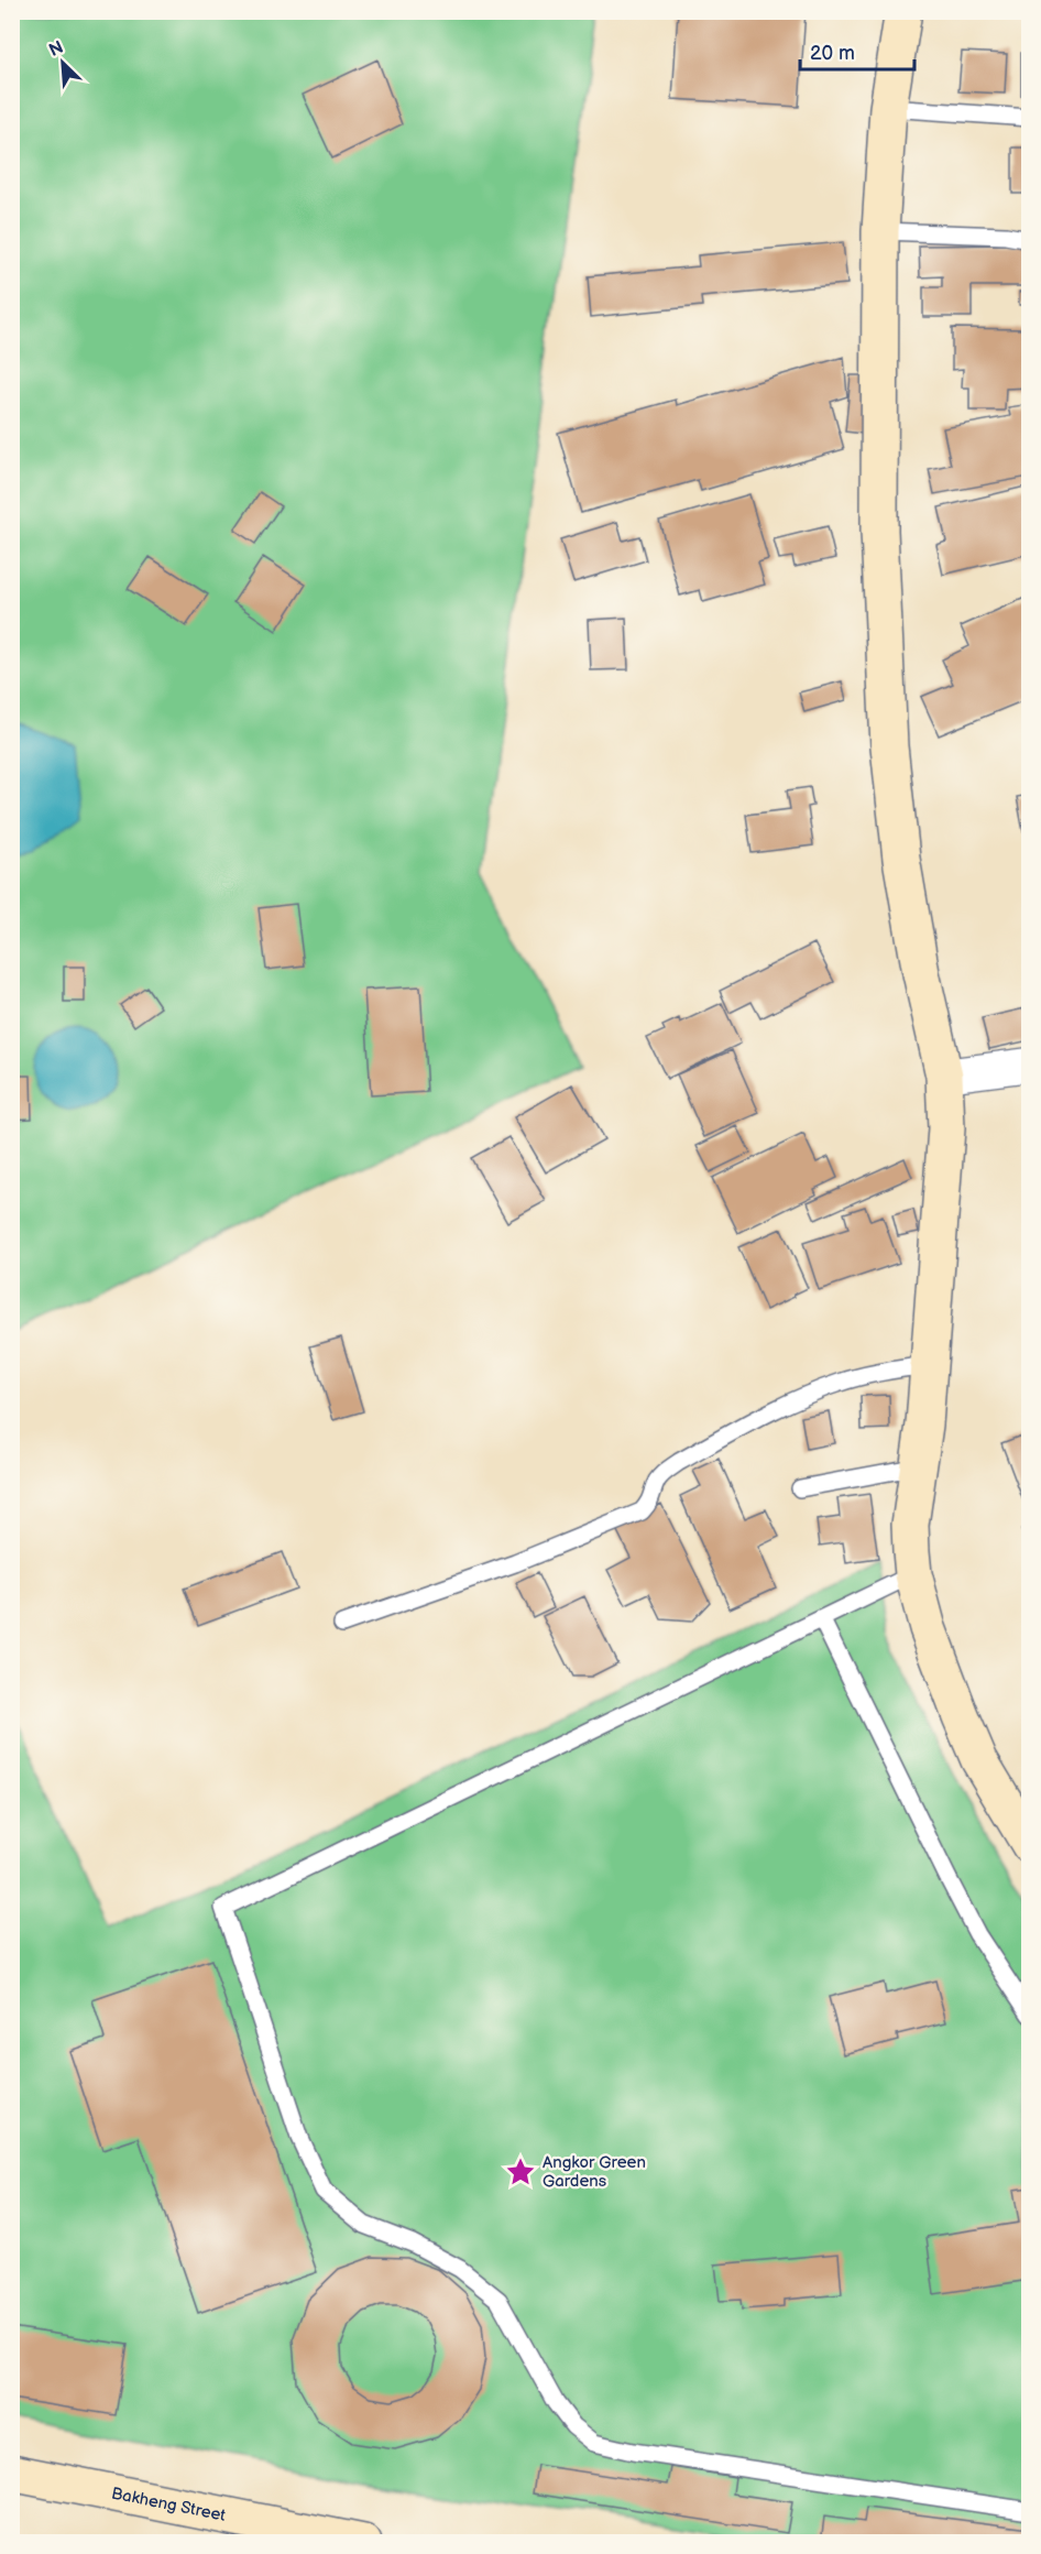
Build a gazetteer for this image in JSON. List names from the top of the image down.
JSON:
{
  "streets": {
    "street": ["Bakheng Street"]
  },
  "places": {
    "place": ["Angkor Green Gardens"]
  },
  "scale_bar": "20 m",
  "north": "top left"
}
